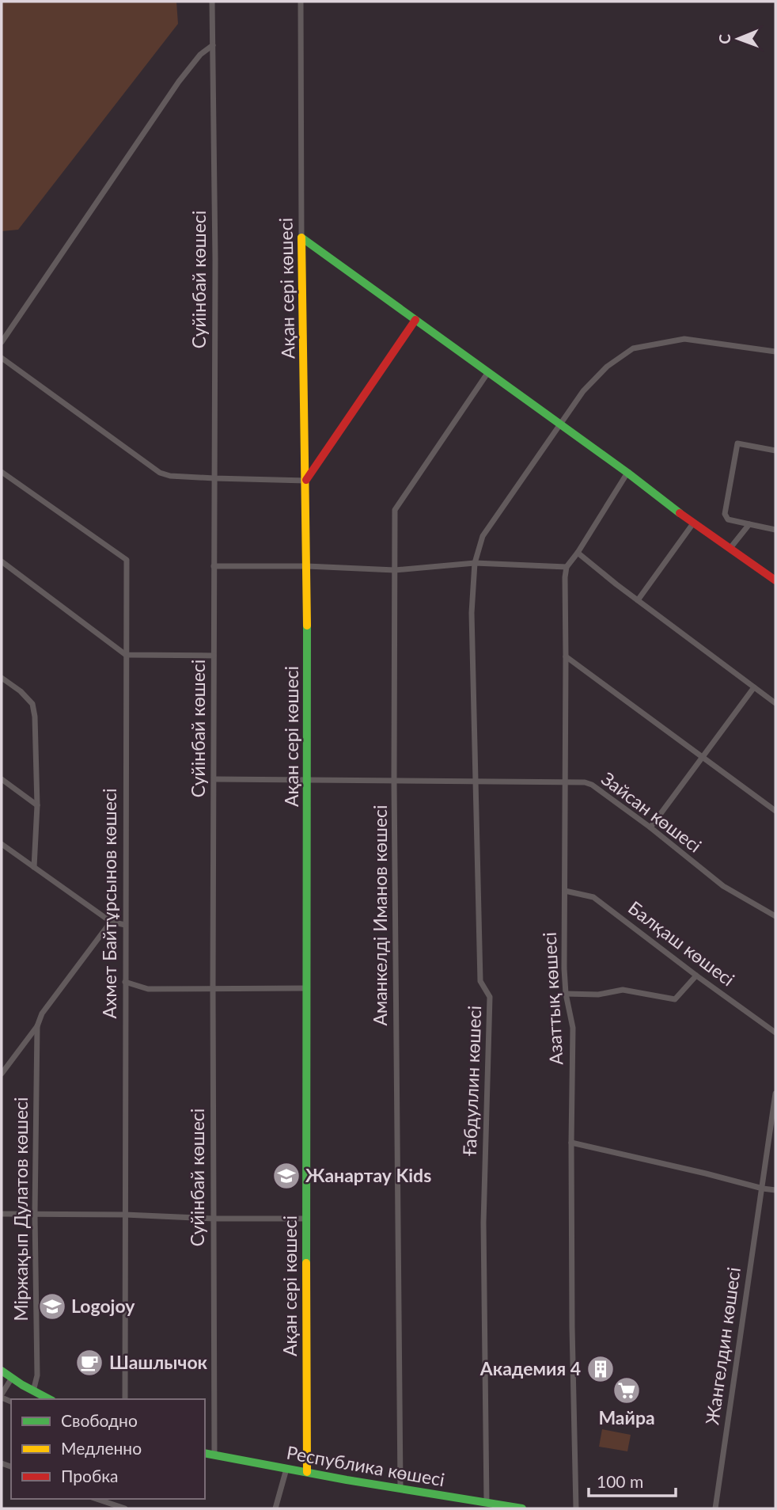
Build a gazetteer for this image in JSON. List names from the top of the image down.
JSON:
{
  "streets": {
    "street": [
      "Суйінбай көшесі",
      "Ақан сері көшесі",
      "Зайсан көшесі",
      "Ахмет Байтұрсынов көшесі",
      "Аманкелді Иманов көшесі",
      "Балқаш көшесі",
      "Азаттық көшесі",
      "Ғабдуллин көшесі",
      "Міржақып Дулатов көшесі",
      "Жангелдин көшесі",
      "Республика көшесі"
    ]
  },
  "crossings": [
    ["Суйінбай көшесі", "Зайсан көшесі"],
    ["Суйінбай көшесі", "Республика көшесі"],
    ["Ақан сері көшесі", "Зайсан көшесі"],
    ["Ақан сері көшесі", "Республика көшесі"],
    ["Зайсан көшесі", "Аманкелді Иманов көшесі"],
    ["Зайсан көшесі", "Азаттық көшесі"],
    ["Зайсан көшесі", "Ғабдуллин көшесі"],
    ["Аманкелді Иманов көшесі", "Республика көшесі"],
    ["Балқаш көшесі", "Азаттық көшесі"],
    ["Ғабдуллин көшесі", "Республика көшесі"]
  ],
  "places": {
    "school or university": ["Жанартау Kids", "Logojoy"],
    "cafe": ["Шашлычок"],
    "building": ["Академия 4"],
    "supermarket": ["Майра"]
  },
  "legend": ["Свободно", "Медленно", "Пробка"],
  "scale_bar": "100 m",
  "north": "left"
}
